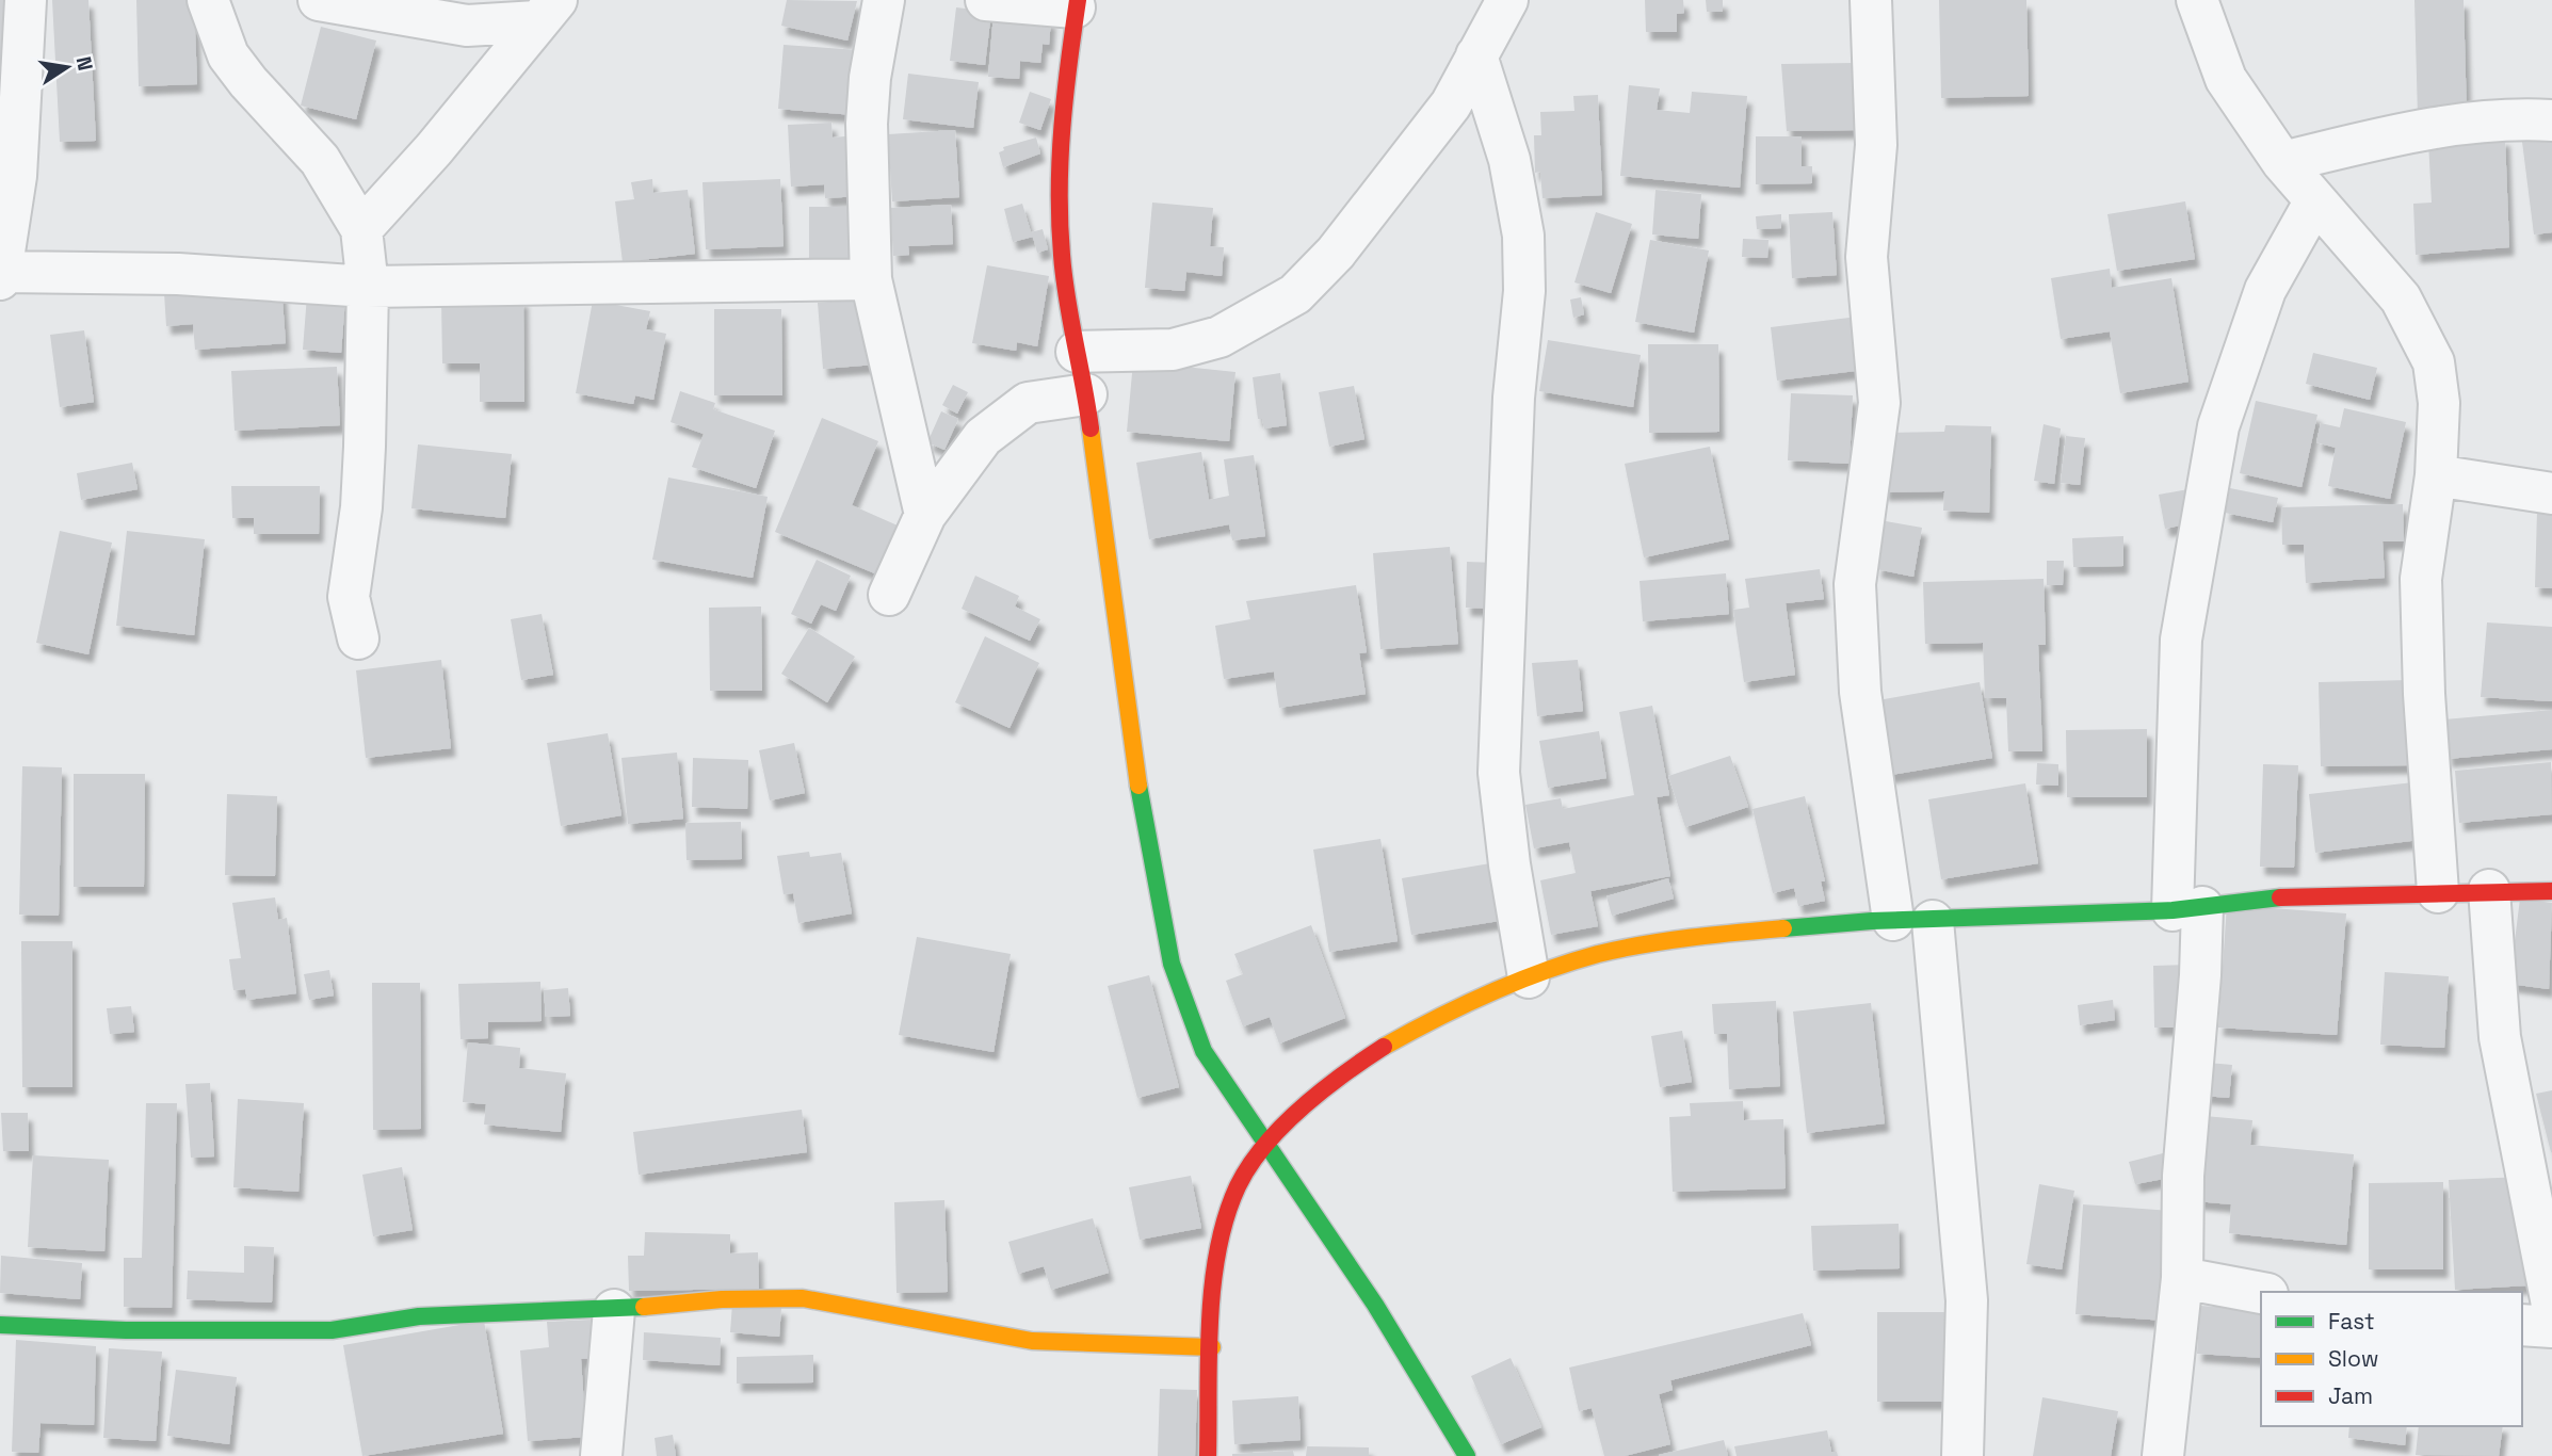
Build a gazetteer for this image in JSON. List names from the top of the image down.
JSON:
{
  "legend": ["Fast", "Slow", "Jam"],
  "north": "right"
}
